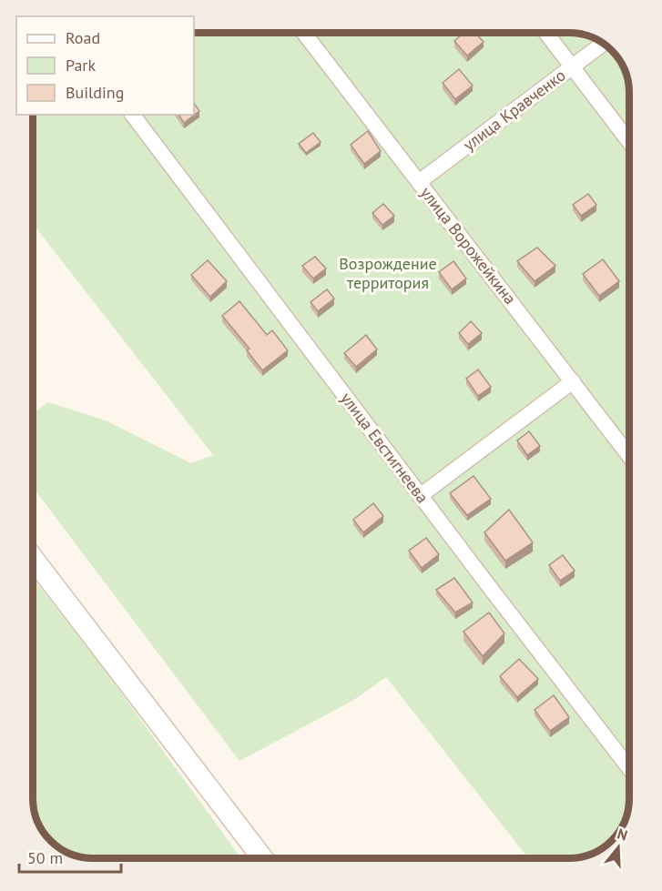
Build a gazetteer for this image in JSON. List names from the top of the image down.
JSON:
{
  "streets": {
    "street": ["улица Кравченко", "улица Ворожейкина", "улица Евстигнеева"]
  },
  "crossings": [
    ["улица Кравченко", "улица Ворожейкина"]
  ],
  "parks": ["Возрождение территория"],
  "legend": ["Road", "Park", "Building"],
  "scale_bar": "50 m",
  "north": "top"
}
